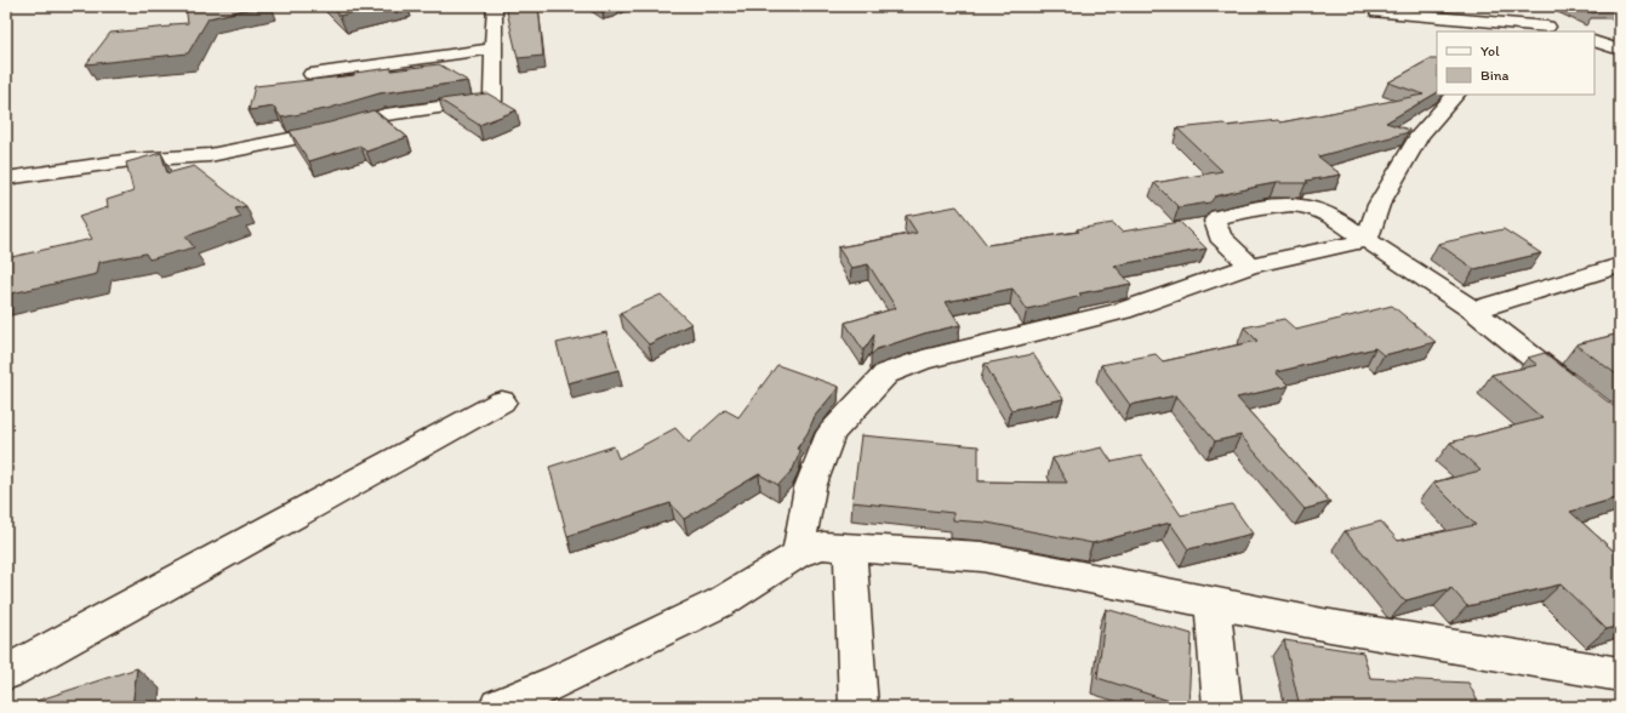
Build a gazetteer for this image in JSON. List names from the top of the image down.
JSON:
{
  "legend": ["Yol", "Bina"]
}
